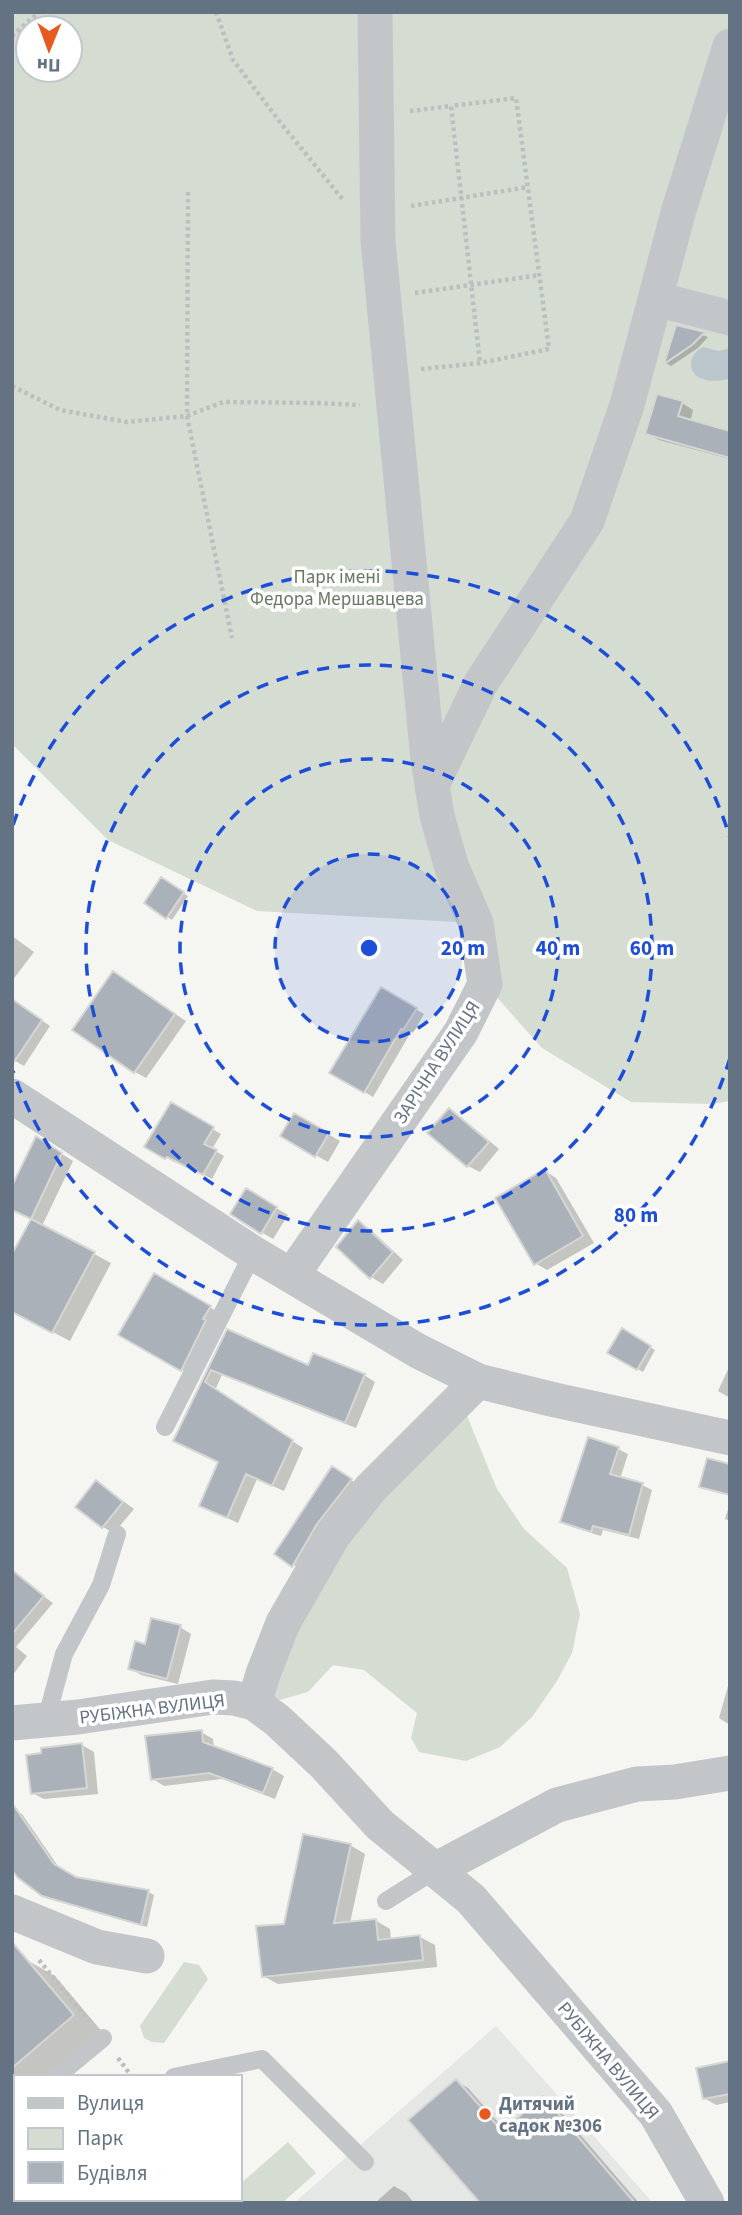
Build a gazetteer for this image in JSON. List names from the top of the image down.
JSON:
{
  "streets": {
    "street": ["ЗАРІЧНА ВУЛИЦЯ", "РУБІЖНА ВУЛИЦЯ"]
  },
  "parks": ["Парк імені Федора Мершавцева"],
  "places": ["Дитячий садок №306"],
  "legend": ["Вулиця", "Парк", "Будівля"],
  "north": "bottom",
  "rings": [
    "20 m",
    "40 m",
    "60 m",
    "80 m"
  ]
}
